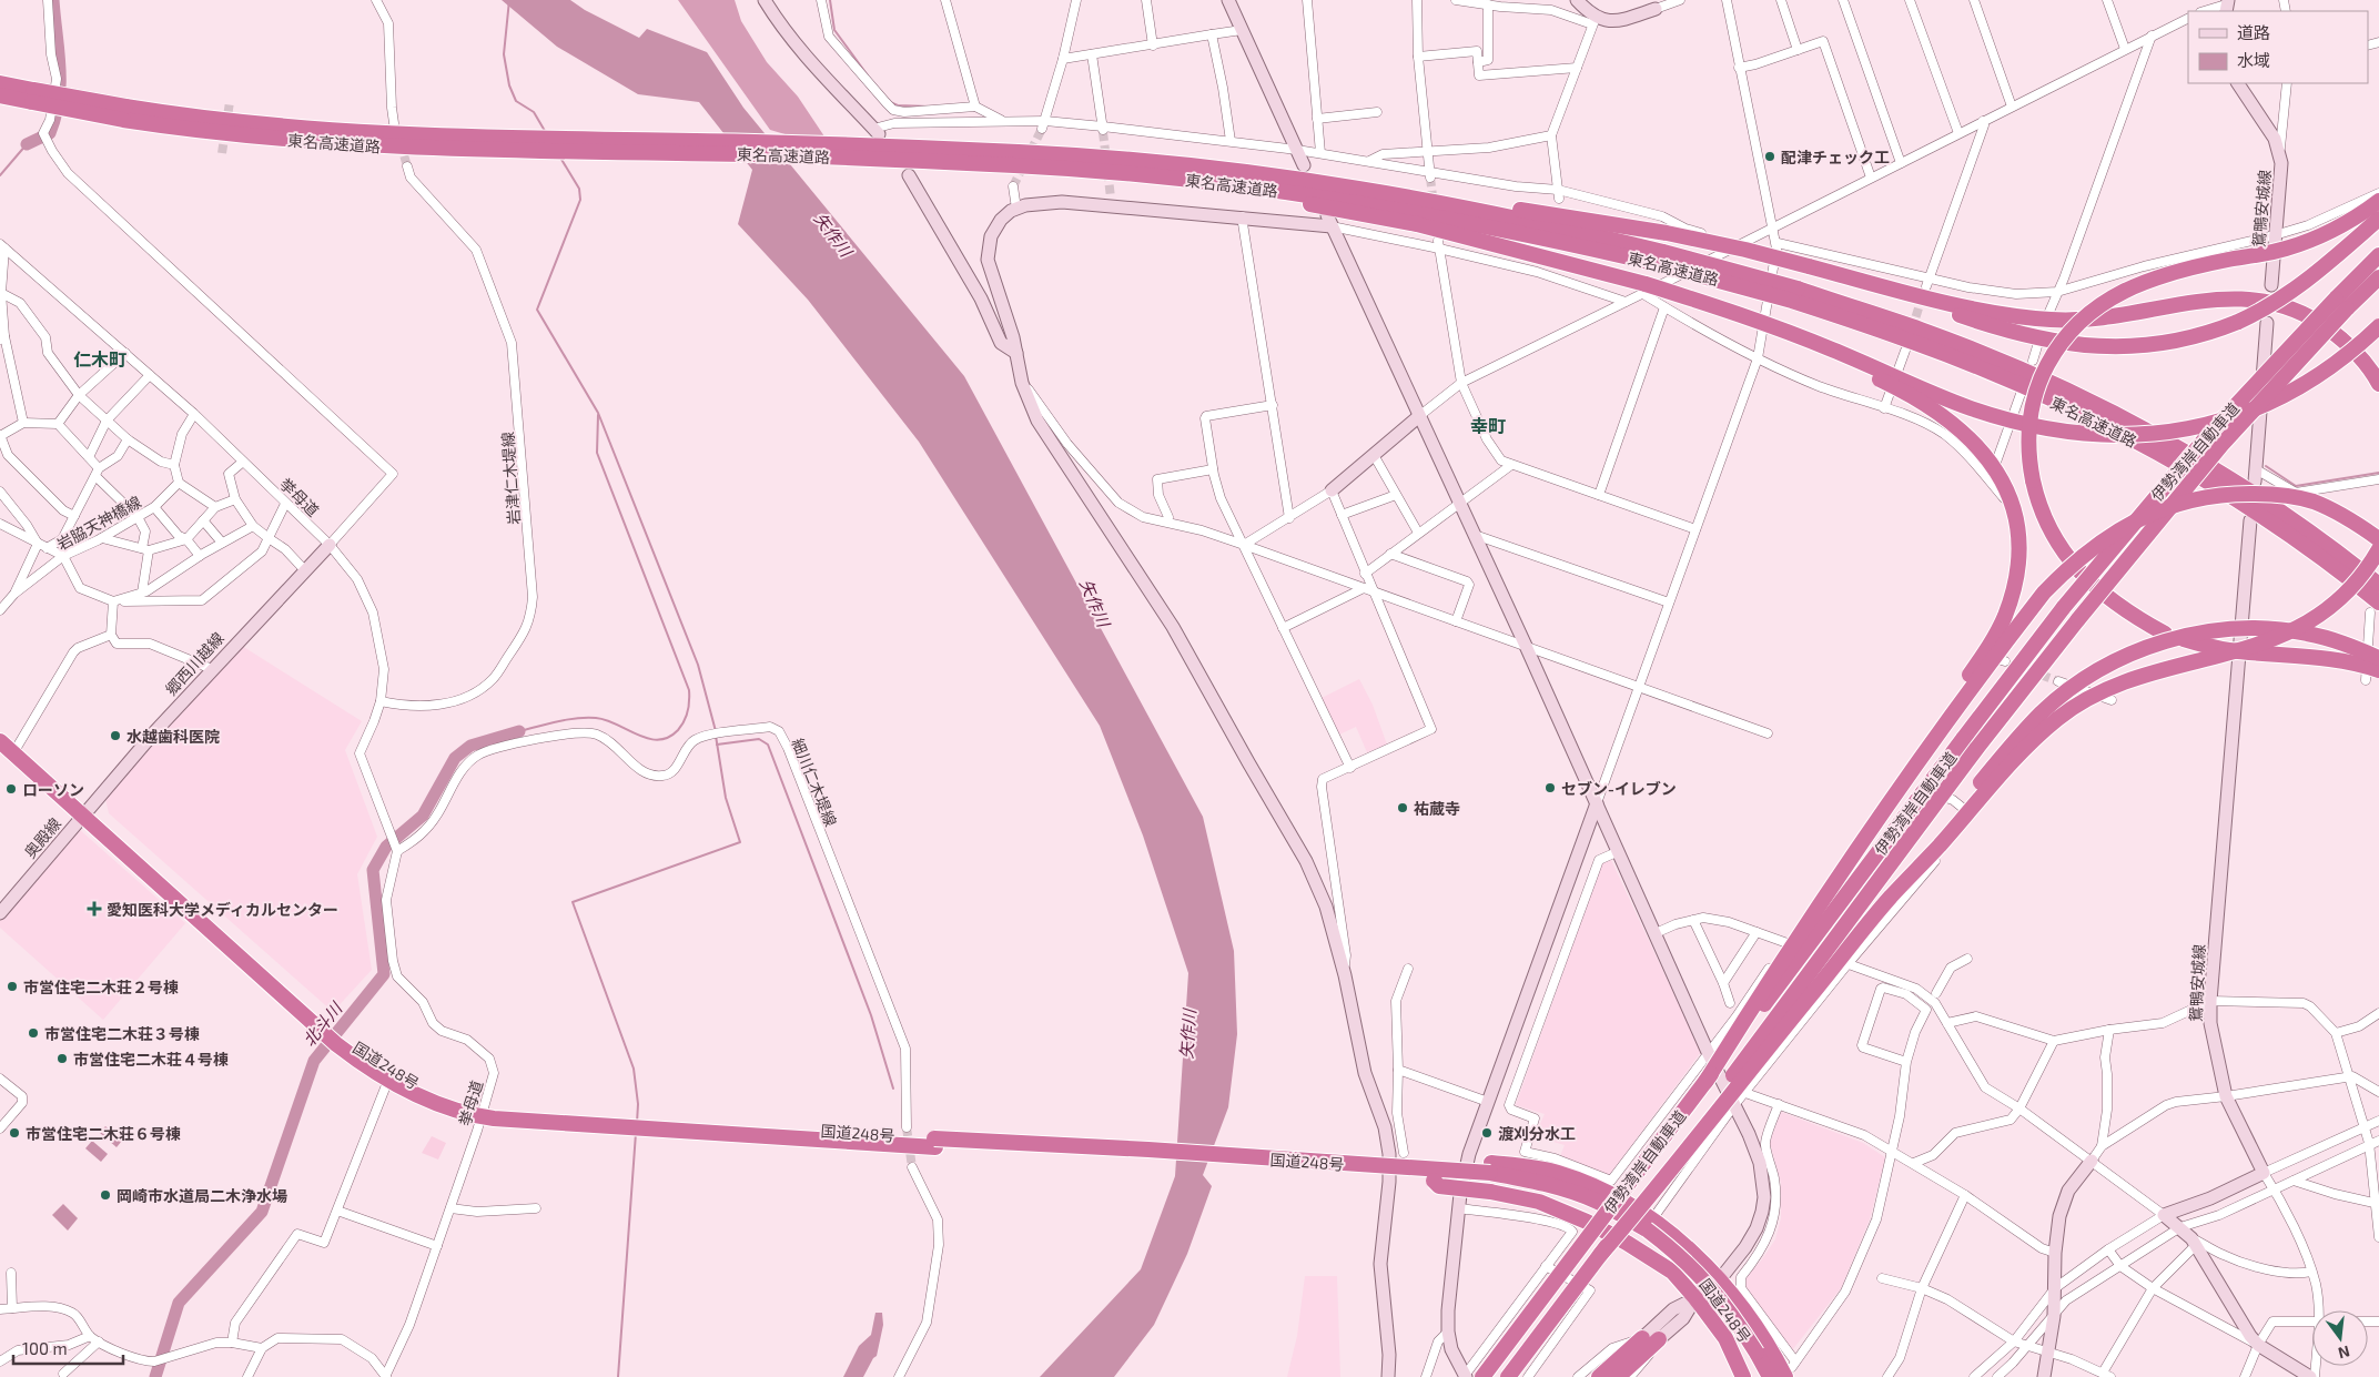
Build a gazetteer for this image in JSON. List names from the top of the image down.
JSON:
{
  "streets": {
    "highway": ["東名高速道路", "伊勢湾岸自動車道", "国道248号"],
    "street": [
      "鴛鴨安城線",
      "岩津仁木堤線",
      "挙母道",
      "岩脇天神橋線",
      "郷西川越線",
      "細川仁木堤線",
      "奥殿線"
    ]
  },
  "crossings": [
    ["岩津仁木堤線", "挙母道"],
    ["挙母道", "郷西川越線"],
    ["挙母道", "細川仁木堤線"],
    ["挙母道", "国道248号"],
    ["郷西川越線", "奥殿線"],
    ["郷西川越線", "国道248号"],
    ["奥殿線", "国道248号"]
  ],
  "districts": ["仁木町", "幸町"],
  "water": ["矢作川", "北斗川"],
  "places": {
    "other": [
      "配津チェック工",
      "水越歯科医院",
      "セブン-イレブン",
      "ローソン",
      "祐蔵寺",
      "市営住宅二木荘２号棟",
      "市営住宅二木荘３号棟",
      "市営住宅二木荘４号棟",
      "市営住宅二木荘６号棟",
      "渡刈分水工",
      "岡崎市水道局二木浄水場"
    ],
    "health": ["愛知医科大学メディカルセンター"]
  },
  "legend": ["道路", "水域"],
  "scale_bar": "100 m",
  "north": "bottom"
}
